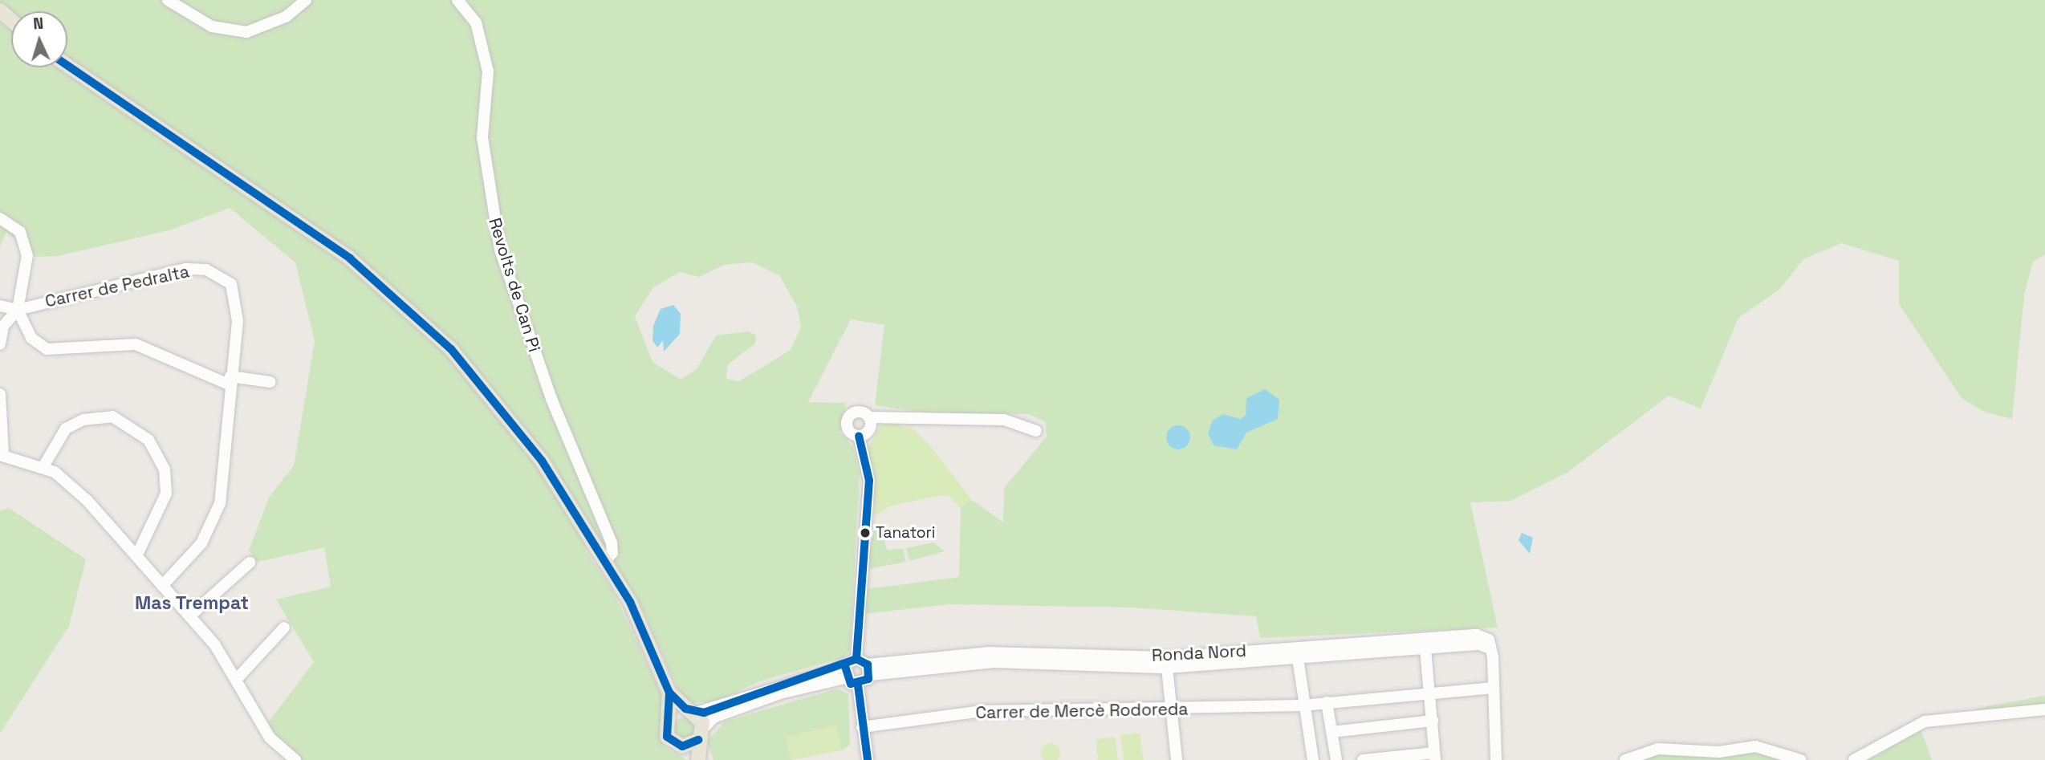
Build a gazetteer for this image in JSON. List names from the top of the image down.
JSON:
{
  "streets": {
    "street": [
      "Revolts de Can Pi",
      "Carrer de Pedralta",
      "Ronda Nord",
      "Carrer de Mercè Rodoreda"
    ]
  },
  "districts": ["Mas Trempat"],
  "places": ["Tanatori"],
  "north": "top"
}
